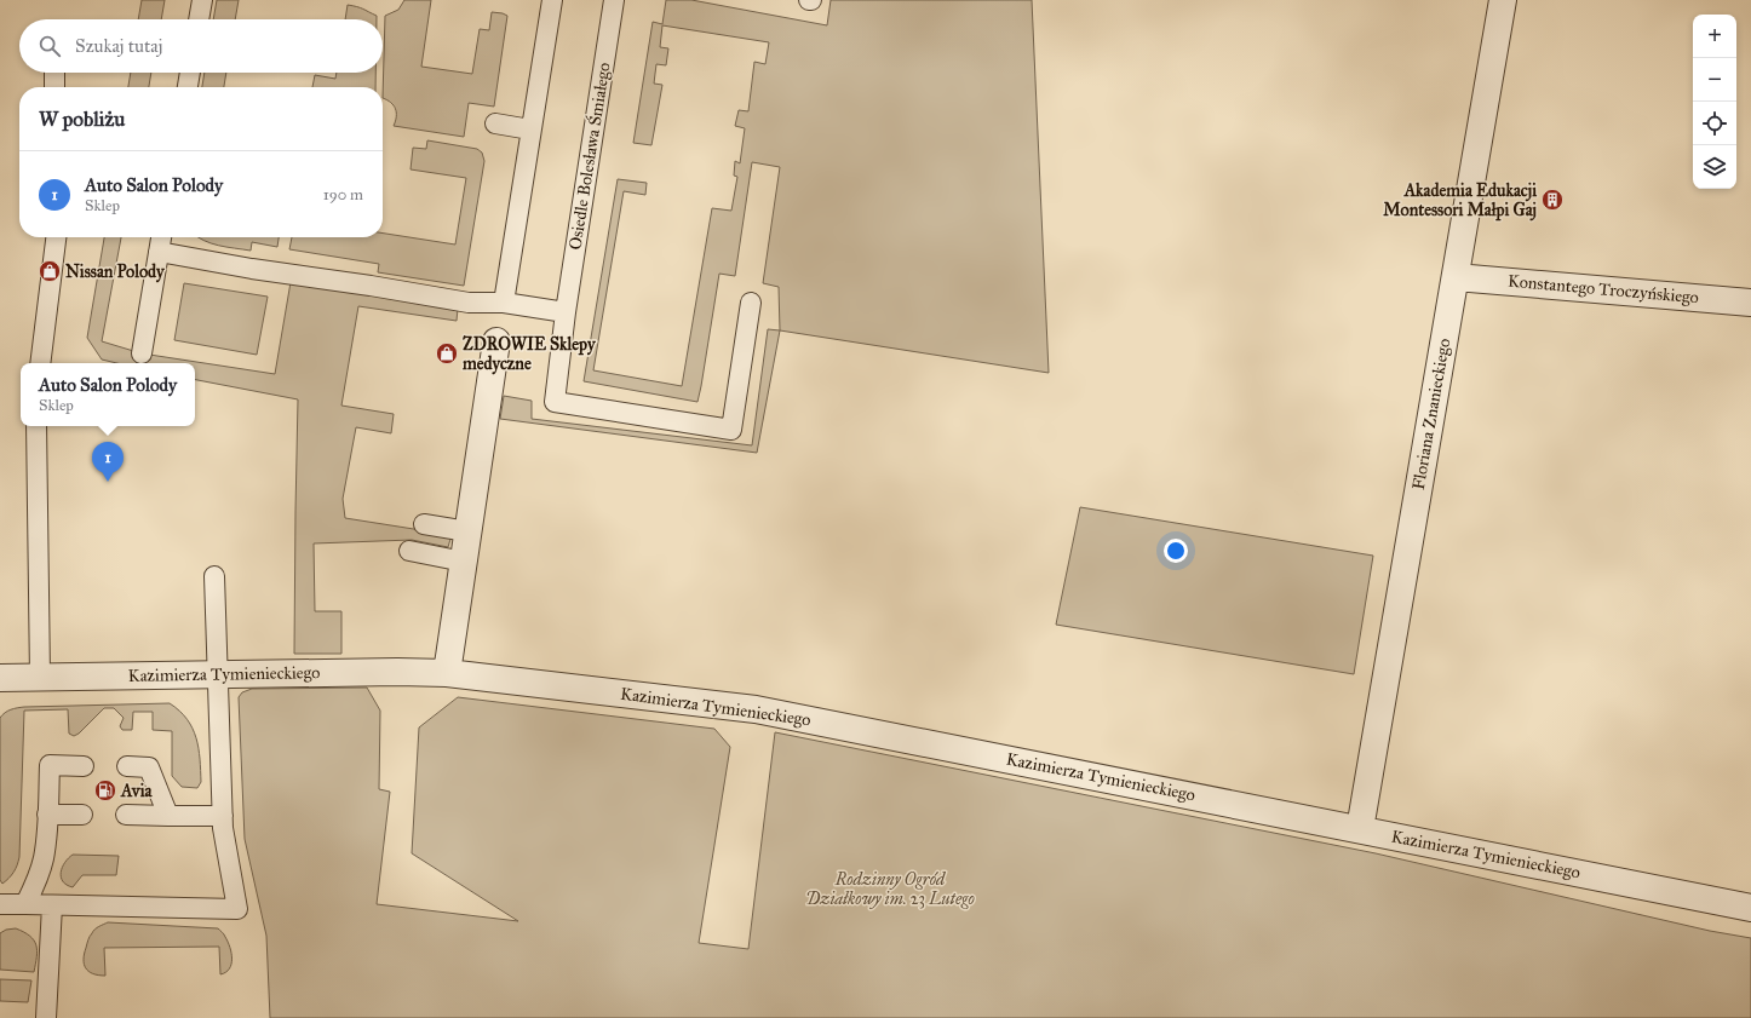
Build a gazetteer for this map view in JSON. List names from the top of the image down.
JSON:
{
  "streets": {
    "street": ["Konstantego Troczyńskiego", "Floriana Znanieckiego", "Kazimierza Tymienieckiego"],
    "lane": ["Osiedle Bolesława Śmiałego"]
  },
  "crossings": [
    ["Konstantego Troczyńskiego", "Floriana Znanieckiego"],
    ["Floriana Znanieckiego", "Kazimierza Tymienieckiego"]
  ],
  "parks": ["Rodzinny Ogród Działkowy im. 23 Lutego"],
  "places": {
    "building": ["Akademia Edukacji Montessori Małpi Gaj"],
    "shop": ["Nissan Polody", "ZDROWIE Sklepy medyczne"],
    "fuel station": ["Avia"]
  },
  "page": {
    "map_buttons": ["+", "−"],
    "search": "Szukaj tutaj",
    "heading": "W pobliżu",
    "list": [
      {
        "mark": "1",
        "name": "Auto Salon Polody",
        "note": "Sklep",
        "value": "190 m"
      }
    ],
    "popup": ["Auto Salon Polody", "Sklep"],
    "pins": "1"
  }
}
